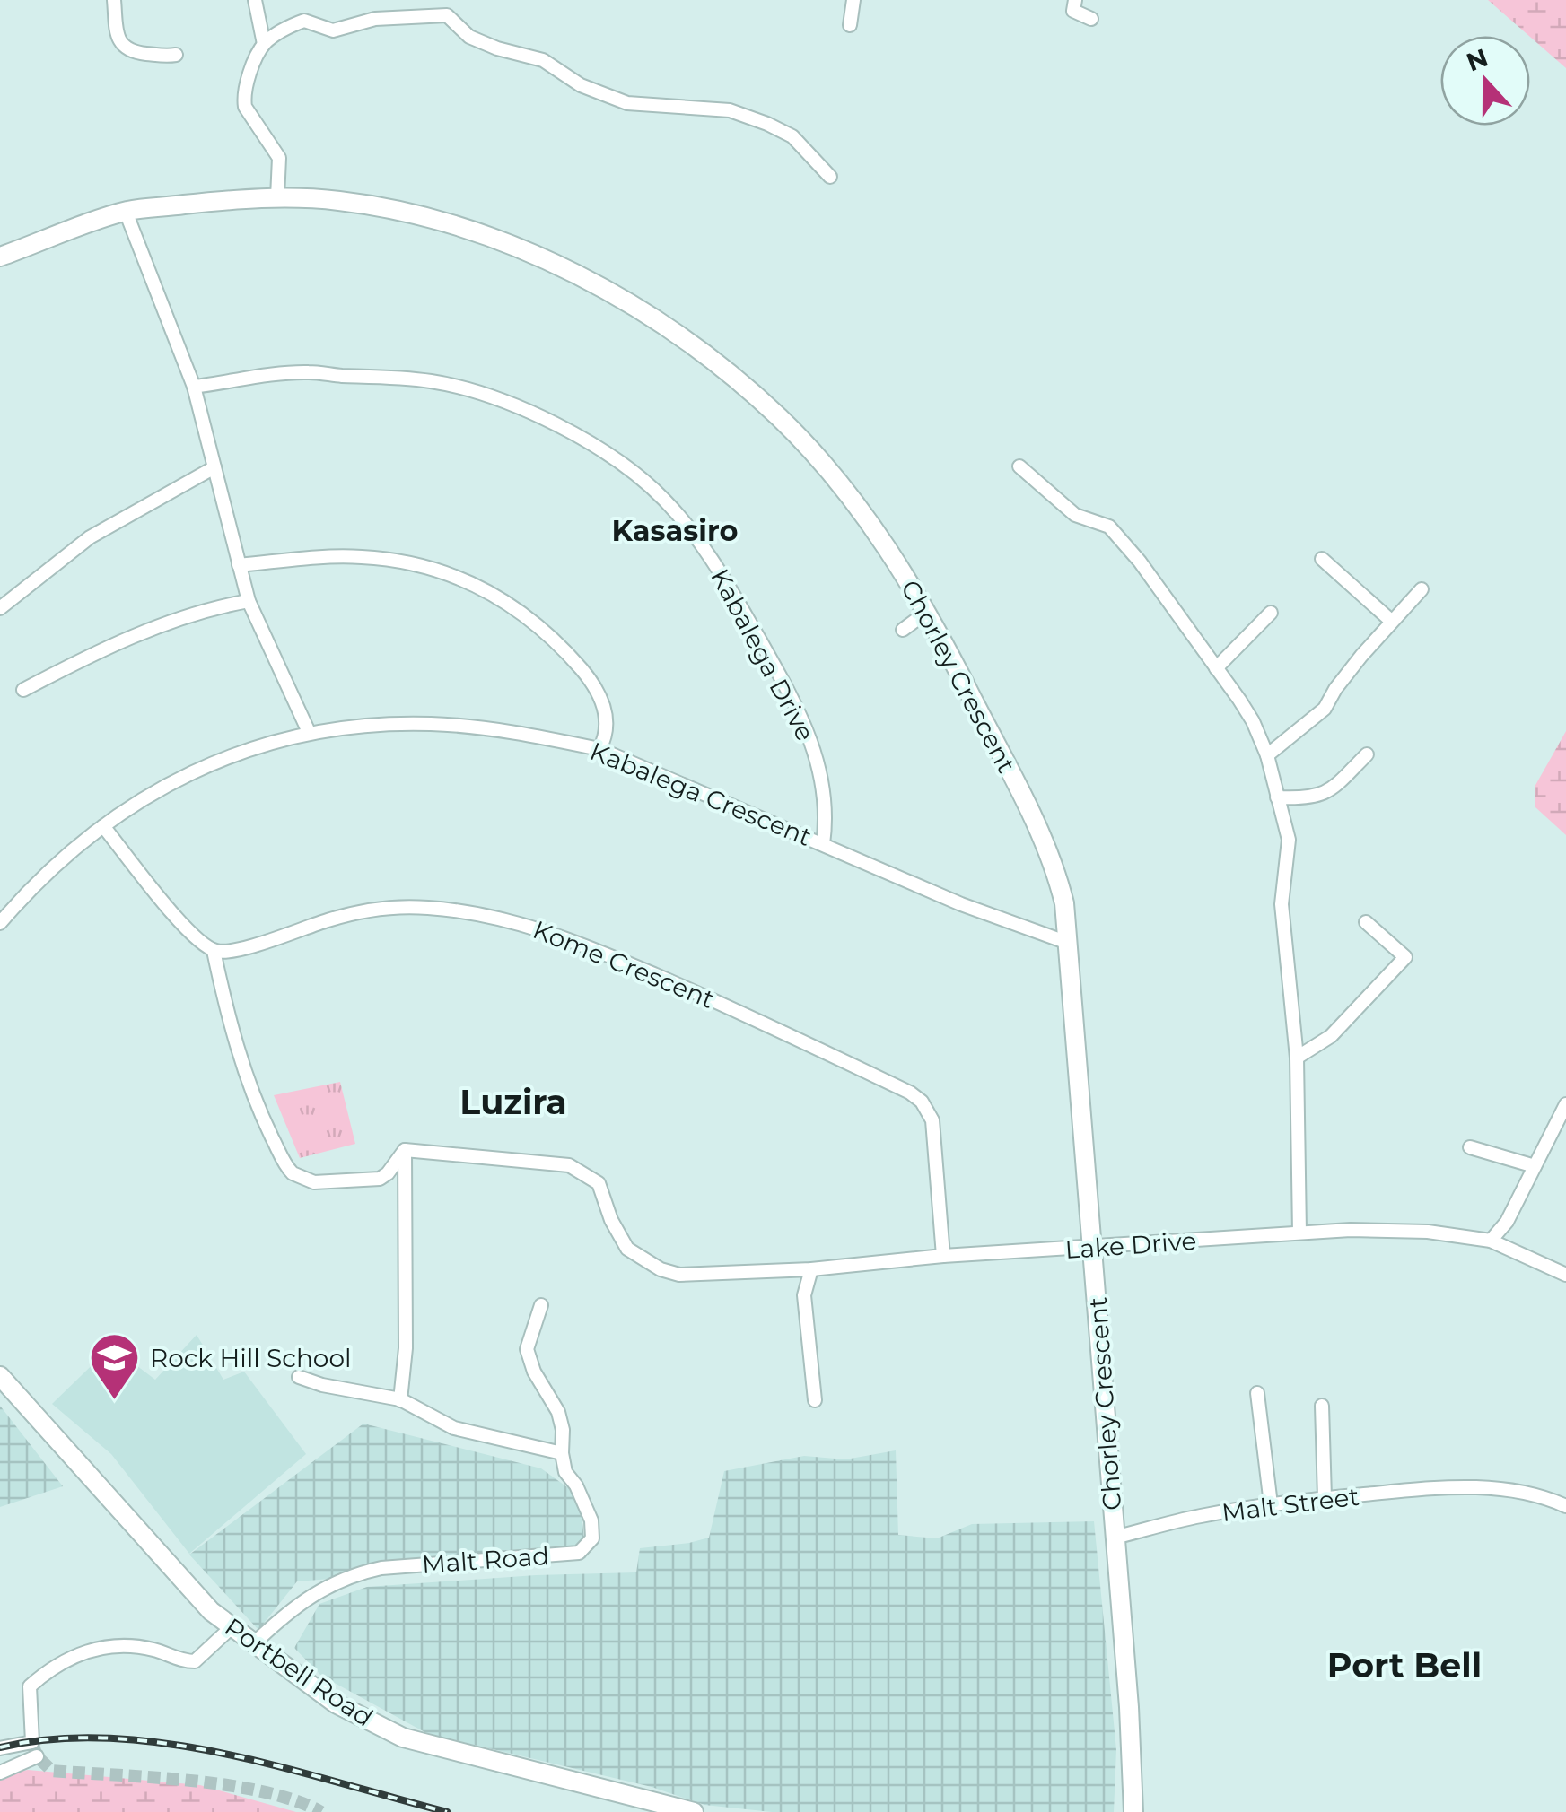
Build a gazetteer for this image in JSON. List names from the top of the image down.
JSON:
{
  "streets": {
    "main road": ["Chorley Crescent", "Portbell Road"],
    "street": [
      "Kabalega Drive",
      "Kabalega Crescent",
      "Kome Crescent",
      "Lake Drive",
      "Malt Street",
      "Malt Road"
    ]
  },
  "crossings": [
    ["Kabalega Drive", "Kabalega Crescent"],
    ["Chorley Crescent", "Kabalega Crescent"],
    ["Chorley Crescent", "Lake Drive"],
    ["Chorley Crescent", "Malt Street"],
    ["Kome Crescent", "Lake Drive"],
    ["Malt Road", "Portbell Road"]
  ],
  "districts": ["Kasasiro", "Luzira", "Port Bell"],
  "places": {
    "school or university": ["Rock Hill School"]
  },
  "north": "top"
}
